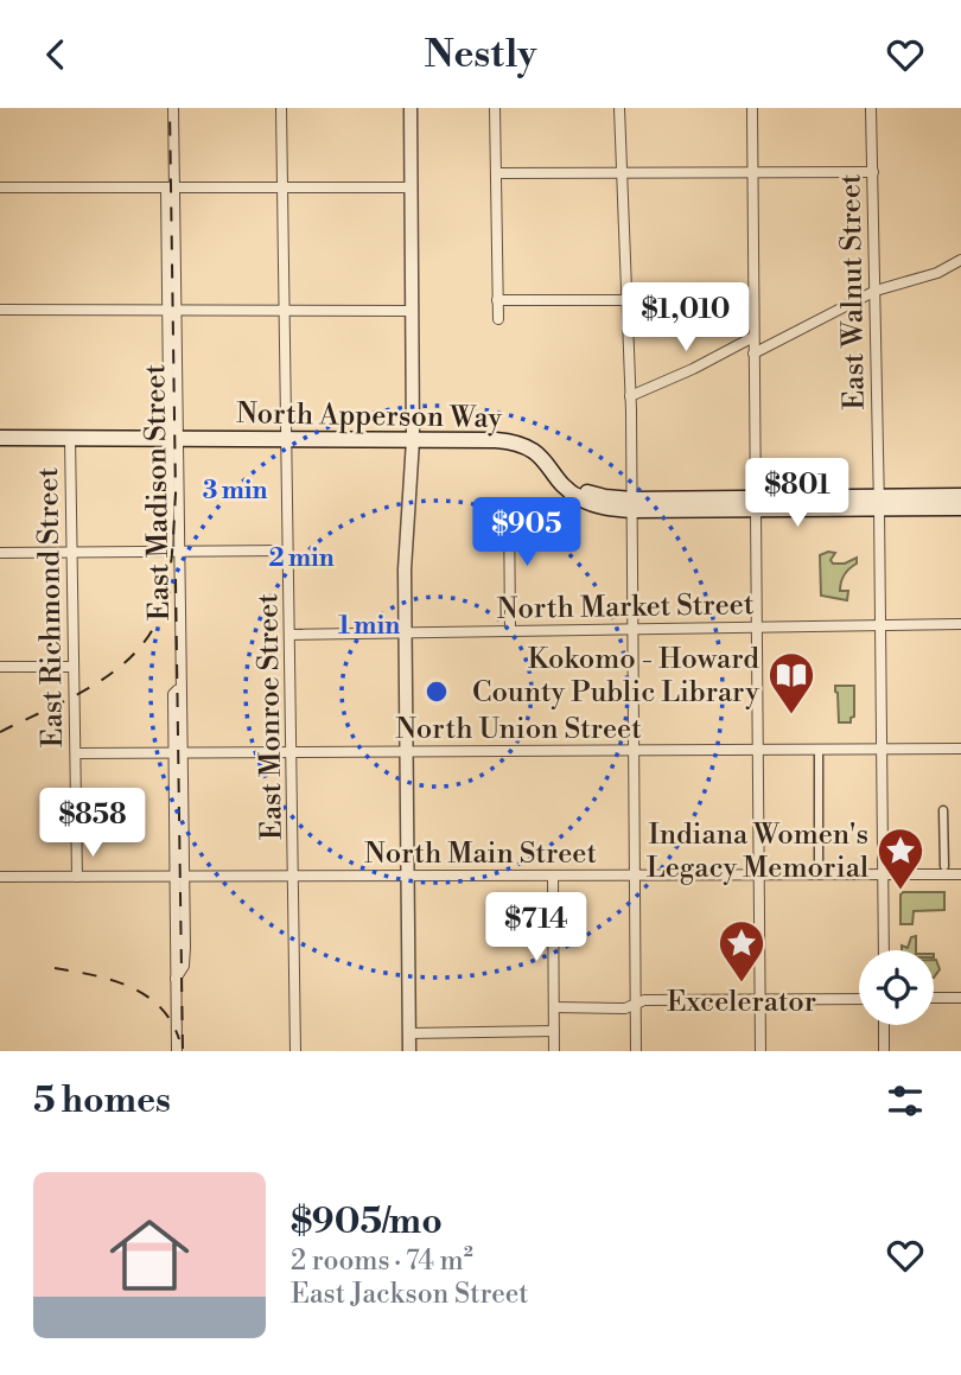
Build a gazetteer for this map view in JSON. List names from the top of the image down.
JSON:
{
  "streets": {
    "main road": ["North Apperson Way"],
    "street": [
      "East Walnut Street",
      "East Madison Street",
      "North Market Street",
      "East Richmond Street",
      "East Monroe Street",
      "North Union Street",
      "North Main Street"
    ]
  },
  "crossings": [
    ["East Walnut Street", "North Market Street"],
    ["East Walnut Street", "North Union Street"],
    ["East Walnut Street", "North Main Street"],
    ["North Apperson Way", "East Madison Street"],
    ["North Apperson Way", "East Richmond Street"],
    ["North Apperson Way", "East Monroe Street"],
    ["East Madison Street", "North Union Street"],
    ["East Madison Street", "North Main Street"],
    ["North Market Street", "East Monroe Street"],
    ["East Richmond Street", "North Union Street"],
    ["East Richmond Street", "North Main Street"],
    ["East Monroe Street", "North Union Street"],
    ["East Monroe Street", "North Main Street"]
  ],
  "places": {
    "library": ["Kokomo - Howard County Public Library"],
    "place": ["Indiana Women's Legacy Memorial", "Excelerator"]
  },
  "page": {
    "header": "Nestly",
    "price": [
      "$1,010",
      "$801",
      "$905",
      "$858",
      "$714"
    ],
    "heading": "5 homes",
    "list": [
      {
        "name": "$905/mo",
        "note": "2 rooms · 74 m² · East Jackson Street"
      }
    ]
  },
  "rings": ["3 min", "2 min", "1 min"]
}
